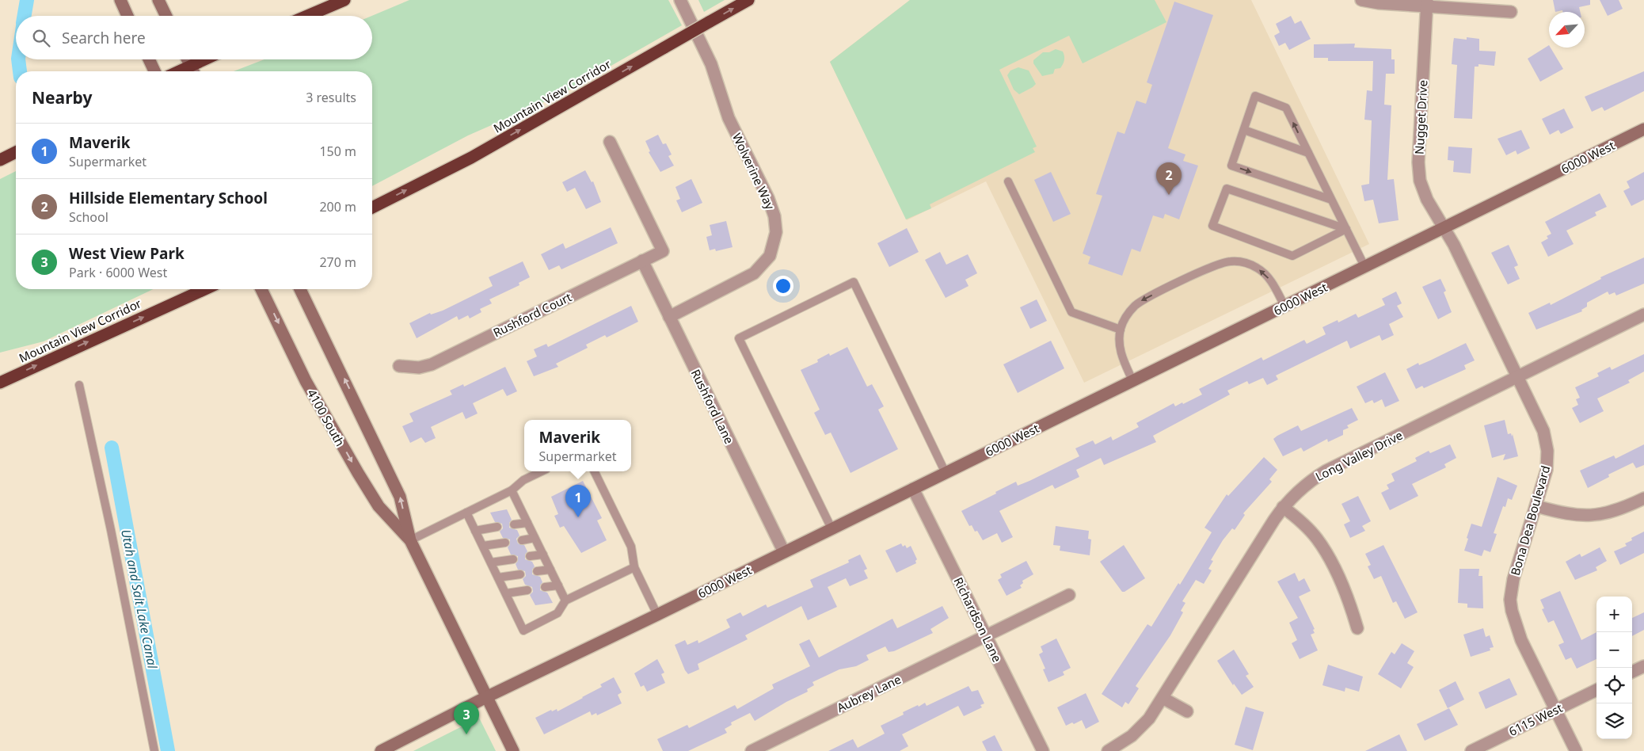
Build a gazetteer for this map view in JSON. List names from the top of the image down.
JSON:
{
  "streets": {
    "highway": ["Mountain View Corridor"],
    "street": [
      "Nugget Drive",
      "6000 West",
      "Wolverine Way",
      "Rushford Court",
      "Rushford Lane",
      "4100 South",
      "Long Valley Drive",
      "Bona Dea Boulevard",
      "Richardson Lane",
      "Aubrey Lane",
      "6115 West"
    ]
  },
  "crossings": [
    ["Nugget Drive", "6000 West"],
    ["Nugget Drive", "Bona Dea Boulevard"],
    ["6000 West", "Rushford Lane"],
    ["6000 West", "4100 South"],
    ["6000 West", "Bona Dea Boulevard"],
    ["6000 West", "Richardson Lane"],
    ["Wolverine Way", "Rushford Lane"],
    ["Rushford Court", "Rushford Lane"],
    ["Long Valley Drive", "Bona Dea Boulevard"],
    ["Bona Dea Boulevard", "6115 West"],
    ["Richardson Lane", "Aubrey Lane"]
  ],
  "one_way": ["Mountain View Corridor"],
  "water": ["Utah and Salt Lake Canal"],
  "north": "bottom left",
  "page": {
    "search": "Search here",
    "heading": ["Nearby", "3 results"],
    "list": [
      {
        "mark": "1",
        "name": "Maverik",
        "note": "Supermarket",
        "value": "150 m"
      },
      {
        "mark": "2",
        "name": "Hillside Elementary School",
        "note": "School",
        "value": "200 m"
      },
      {
        "mark": "3",
        "name": "West View Park",
        "note": "Park · 6000 West",
        "value": "270 m"
      }
    ],
    "pins": ["2", "1", "3"],
    "popup": ["Maverik", "Supermarket"],
    "map_buttons": ["+", "−"]
  }
}
